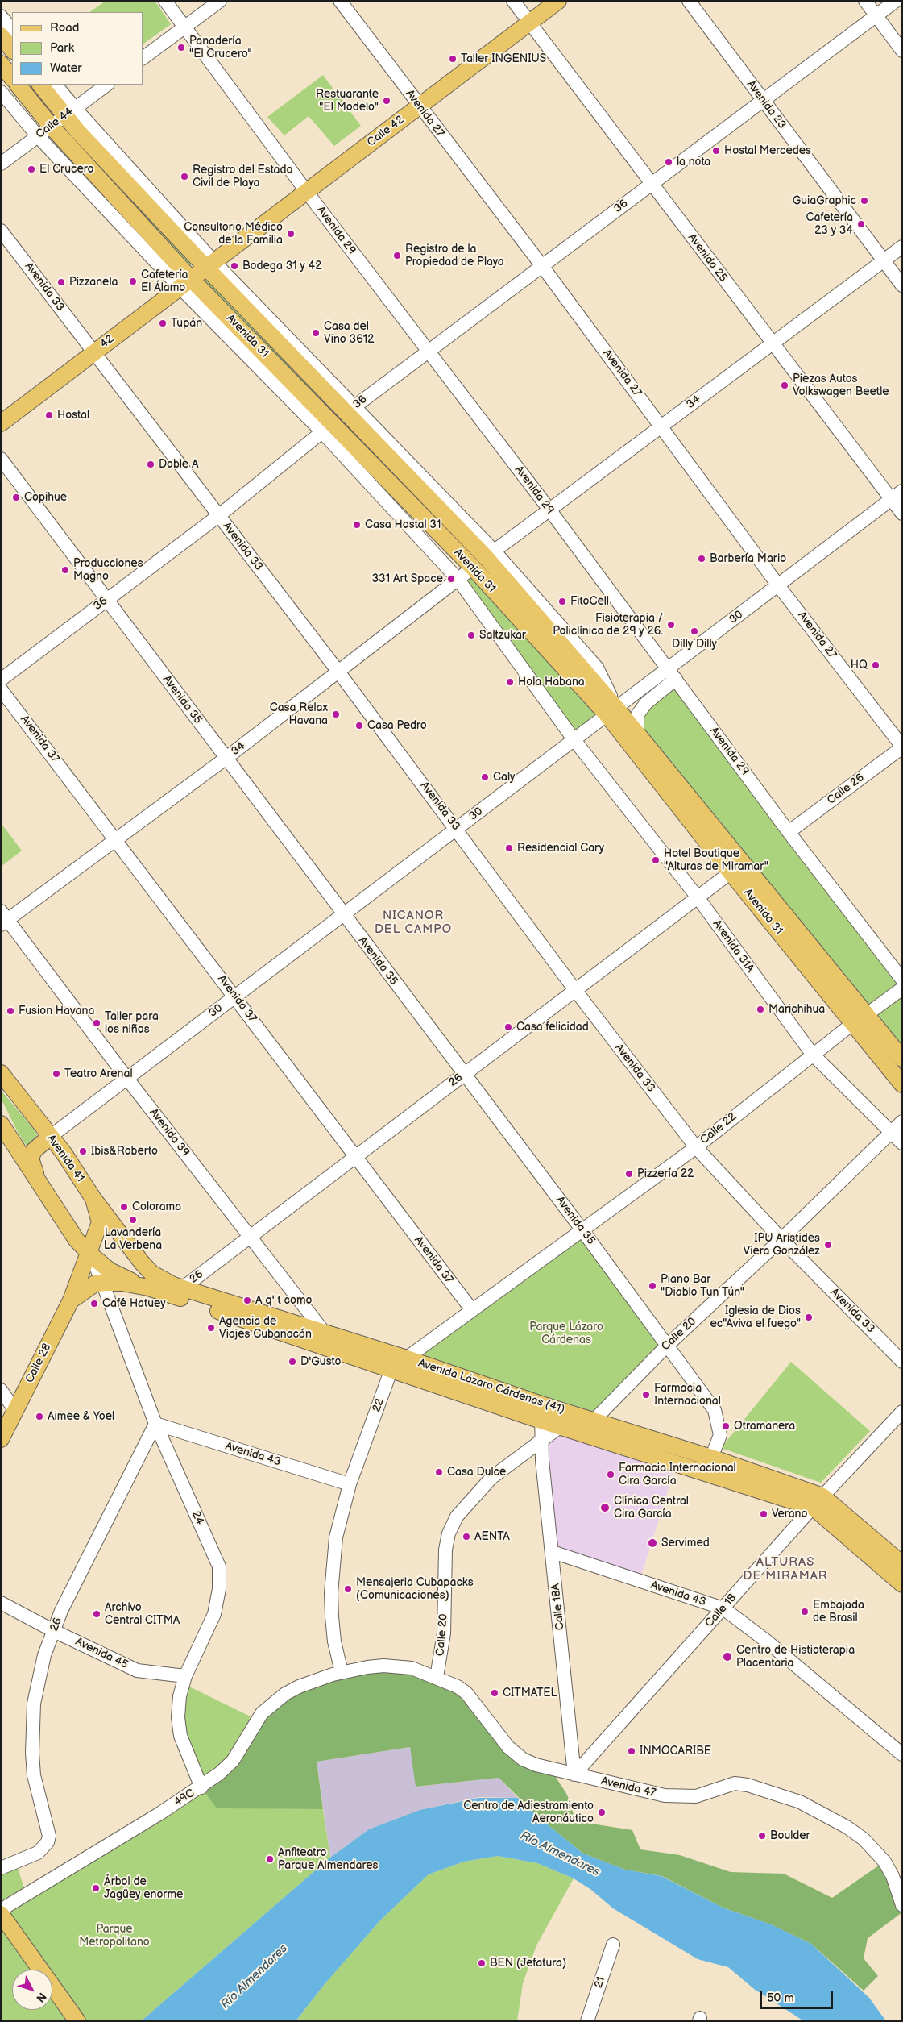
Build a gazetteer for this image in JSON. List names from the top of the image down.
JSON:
{
  "streets": {
    "main road": [
      "Calle 42",
      "Avenida 31",
      "42",
      "Avenida 41",
      "Calle 28",
      "Avenida Lázaro Cárdenas (41)"
    ],
    "street": [
      "Avenida 23",
      "Avenida 27",
      "Calle 44",
      "36",
      "Avenida 29",
      "Avenida 25",
      "Avenida 33",
      "34",
      "30",
      "Avenida 35",
      "Avenida 37",
      "Calle 26",
      "Avenida 31A",
      "26",
      "Calle 22",
      "Avenida 39",
      "Calle 20",
      "22",
      "Avenida 43",
      "24",
      "Calle 18A",
      "Calle 18",
      "Avenida 45",
      "Avenida 47",
      "49C",
      "21"
    ]
  },
  "crossings": [
    ["Avenida 23", "36"],
    ["Avenida 23", "34"],
    ["Avenida 27", "Calle 42"],
    ["Avenida 27", "36"],
    ["Avenida 27", "34"],
    ["Avenida 27", "30"],
    ["Avenida 27", "Calle 26"],
    ["Calle 44", "Avenida 31"],
    ["Calle 42", "Avenida 29"],
    ["Calle 42", "Avenida 25"],
    ["Calle 42", "Avenida 31"],
    ["Calle 42", "42"],
    ["36", "Avenida 29"],
    ["36", "Avenida 25"],
    ["36", "Avenida 33"],
    ["36", "Avenida 31"],
    ["36", "Avenida 35"],
    ["Avenida 29", "34"],
    ["Avenida 29", "30"],
    ["Avenida 29", "Calle 26"],
    ["Avenida 25", "34"],
    ["Avenida 25", "30"],
    ["Avenida 33", "42"],
    ["Avenida 33", "34"],
    ["Avenida 33", "30"],
    ["Avenida 33", "26"],
    ["Avenida 33", "Calle 22"],
    ["Avenida 33", "Calle 20"],
    ["Avenida 31", "42"],
    ["Avenida 31", "34"],
    ["Avenida 31", "30"],
    ["Avenida 31", "Avenida 31A"],
    ["Avenida 31", "26"],
    ["Avenida 31", "Calle 22"],
    ["34", "Avenida 35"],
    ["34", "Avenida 37"],
    ["34", "Avenida 39"],
    ["30", "Avenida 35"],
    ["30", "Avenida 37"],
    ["30", "Avenida 31A"],
    ["30", "Avenida 39"],
    ["30", "Avenida 41"],
    ["Avenida 35", "26"],
    ["Avenida 35", "Calle 22"],
    ["Avenida 35", "Calle 20"],
    ["Avenida 35", "Avenida Lázaro Cárdenas (41)"],
    ["Avenida 37", "26"],
    ["Avenida 31A", "26"],
    ["Avenida 31A", "Calle 22"],
    ["Avenida 31A", "Calle 20"],
    ["26", "Avenida 39"],
    ["26", "Avenida Lázaro Cárdenas (41)"],
    ["26", "Avenida 43"],
    ["26", "24"],
    ["26", "Avenida 45"],
    ["Avenida 39", "Avenida Lázaro Cárdenas (41)"],
    ["Avenida 41", "Avenida Lázaro Cárdenas (41)"],
    ["Calle 20", "Avenida Lázaro Cárdenas (41)"],
    ["Calle 20", "Calle 18A"],
    ["Calle 20", "Avenida 47"],
    ["Calle 28", "Avenida Lázaro Cárdenas (41)"],
    ["Calle 28", "24"],
    ["Avenida Lázaro Cárdenas (41)", "22"],
    ["Avenida Lázaro Cárdenas (41)", "24"],
    ["Avenida Lázaro Cárdenas (41)", "Calle 18"],
    ["22", "Avenida 43"],
    ["22", "Avenida 47"],
    ["22", "49C"],
    ["Avenida 43", "24"],
    ["Avenida 43", "Calle 18A"],
    ["Avenida 43", "Calle 18"],
    ["24", "Avenida 45"],
    ["24", "49C"],
    ["Calle 18A", "Calle 18"],
    ["Calle 18A", "Avenida 47"],
    ["Calle 18", "Avenida 47"],
    ["Avenida 47", "49C"]
  ],
  "districts": ["NICANOR DEL CAMPO", "ALTURAS DE MIRAMAR"],
  "water": ["Río Almendares"],
  "parks": ["Parque Lázaro Cárdenas", "Parque Metropolitano"],
  "places": [
    "Panadería \"El Crucero\"",
    "Taller INGENIUS",
    "Restuarante \"El Modelo\"",
    "Hostal Mercedes",
    "la nota",
    "El Crucero",
    "Registro del Estado Civil de Playa",
    "GuiaGraphic",
    "Cafetería 23 y 34",
    "Consultorio Médico de la Familia",
    "Registro de la Propiedad de Playa",
    "Bodega 31 y 42",
    "Cafetería El Álamo",
    "Pizzanela",
    "Tupán",
    "Casa del Vino 3612",
    "Piezas Autos Volkswagen Beetle",
    "Hostal",
    "Doble A",
    "Copihue",
    "Casa Hostal 31",
    "Barbería Mario",
    "Producciones Magno",
    "331 Art Space",
    "FitoCell",
    "Fisioterapia / Policlínico de 29 y 26.",
    "Dilly Dilly",
    "Saltzukar",
    "HQ",
    "Hola Habana",
    "Casa Relax Havana",
    "Casa Pedro",
    "Caly",
    "Residencial Cary",
    "Hotel Boutique \"Alturas de Miramar\"",
    "Marichihua",
    "Fusion Havana",
    "Taller para los niños",
    "Casa felicidad",
    "Teatro Arenal",
    "Ibis&Roberto",
    "Pizzería 22",
    "Colorama",
    "Lavandería La Verbena",
    "IPU Arístides Viera González",
    "Piano Bar \"Diablo Tun Tún\"",
    "A q' t como",
    "Café Hatuey",
    "Iglesia de Dios ec\"Aviva el fuego\"",
    "Agencia de Viajes Cubanacán",
    "D'Gusto",
    "Farmacia Internacional",
    "Aimee & Yoel",
    "Otramanera",
    "Casa Dulce",
    "Farmacia Internacional Cira García",
    "Clínica Central Cira García",
    "Verano",
    "AENTA",
    "Servimed",
    "Mensajeria Cubapacks (Comunicaciones)",
    "Embajada de Brasil",
    "Archivo Central CITMA",
    "Centro de Histioterapia Placentaria",
    "CITMATEL",
    "INMOCARIBE",
    "Centro de Adiestramiento Aeronáutico",
    "Boulder",
    "Anfiteatro Parque Almendares",
    "Árbol de Jagüey enorme",
    "BEN (Jefatura)"
  ],
  "legend": ["Road", "Park", "Water"],
  "scale_bar": "50 m",
  "north": "bottom right"
}
